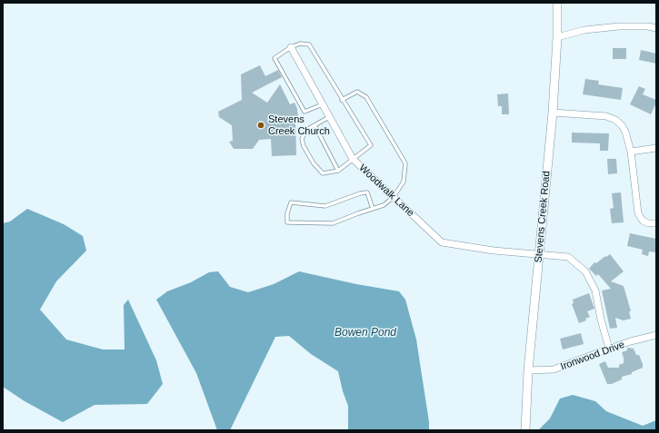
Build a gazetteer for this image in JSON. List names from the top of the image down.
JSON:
{
  "streets": {
    "street": ["Woodwalk Lane", "Stevens Creek Road", "Ironwood Drive"]
  },
  "crossings": [
    ["Woodwalk Lane", "Stevens Creek Road"],
    ["Woodwalk Lane", "Ironwood Drive"],
    ["Stevens Creek Road", "Ironwood Drive"]
  ],
  "water": ["Bowen Pond"],
  "places": ["Stevens Creek Church"]
}
